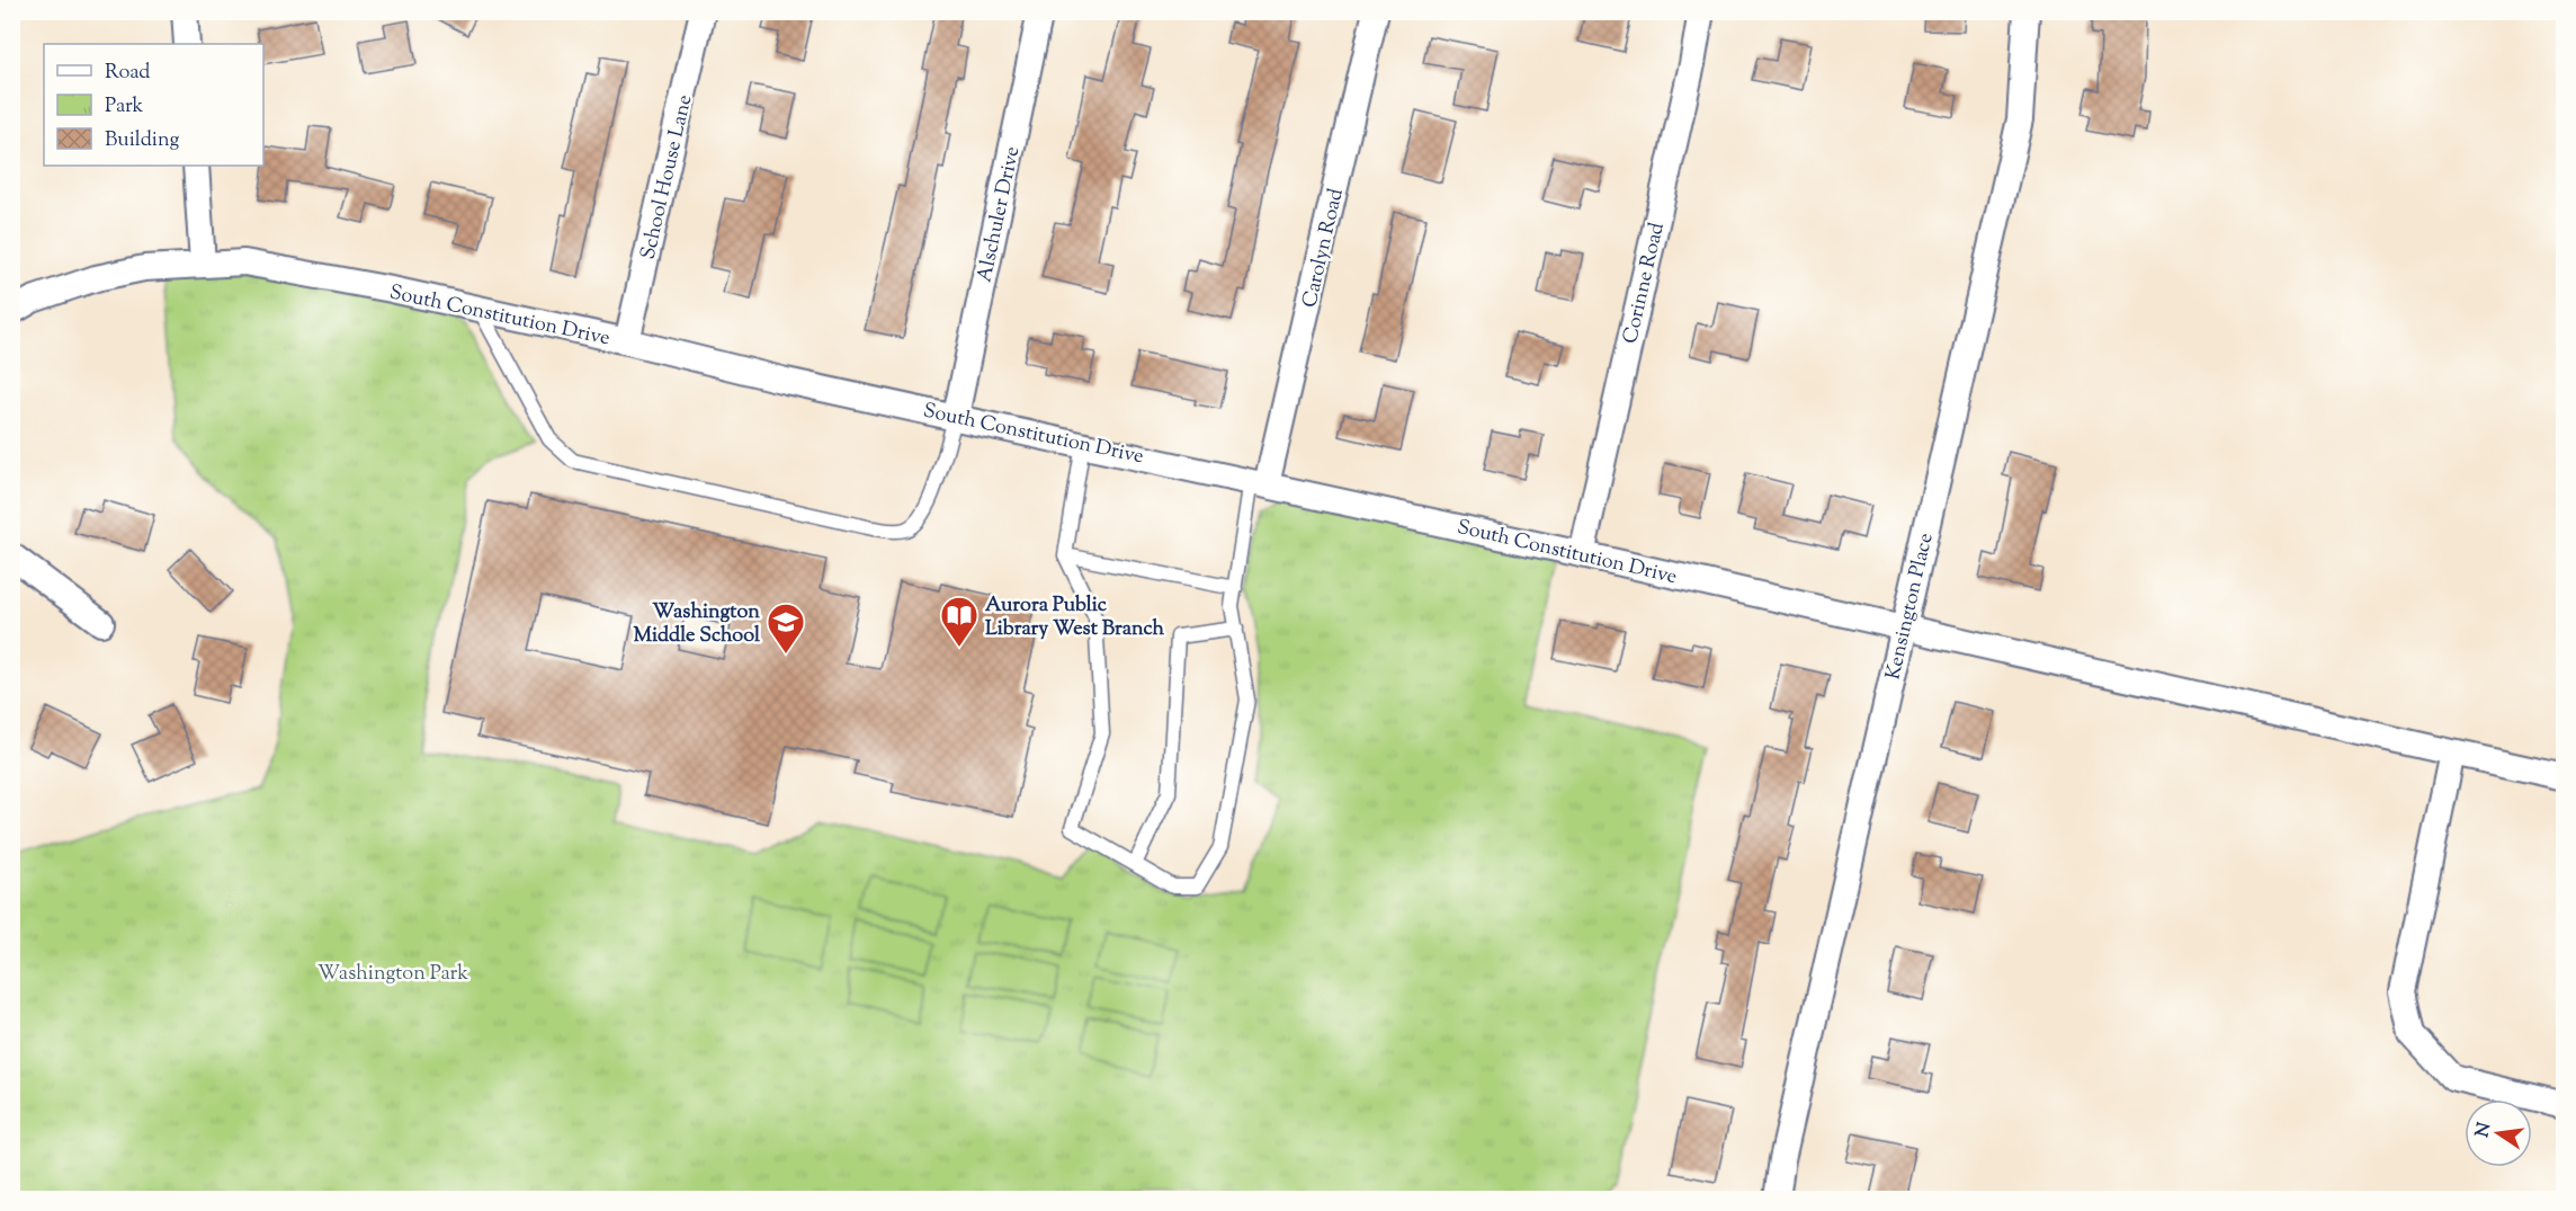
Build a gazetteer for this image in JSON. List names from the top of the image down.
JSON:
{
  "streets": {
    "street": [
      "School House Lane",
      "Alschuler Drive",
      "Carolyn Road",
      "Corinne Road",
      "South Constitution Drive",
      "Kensington Place"
    ]
  },
  "crossings": [
    ["School House Lane", "South Constitution Drive"],
    ["Alschuler Drive", "South Constitution Drive"],
    ["Carolyn Road", "South Constitution Drive"],
    ["Corinne Road", "South Constitution Drive"],
    ["South Constitution Drive", "Kensington Place"]
  ],
  "parks": ["Washington Park"],
  "places": {
    "library": ["Aurora Public Library West Branch"],
    "school or university": ["Washington Middle School"]
  },
  "legend": ["Road", "Park", "Building"],
  "north": "left"
}
